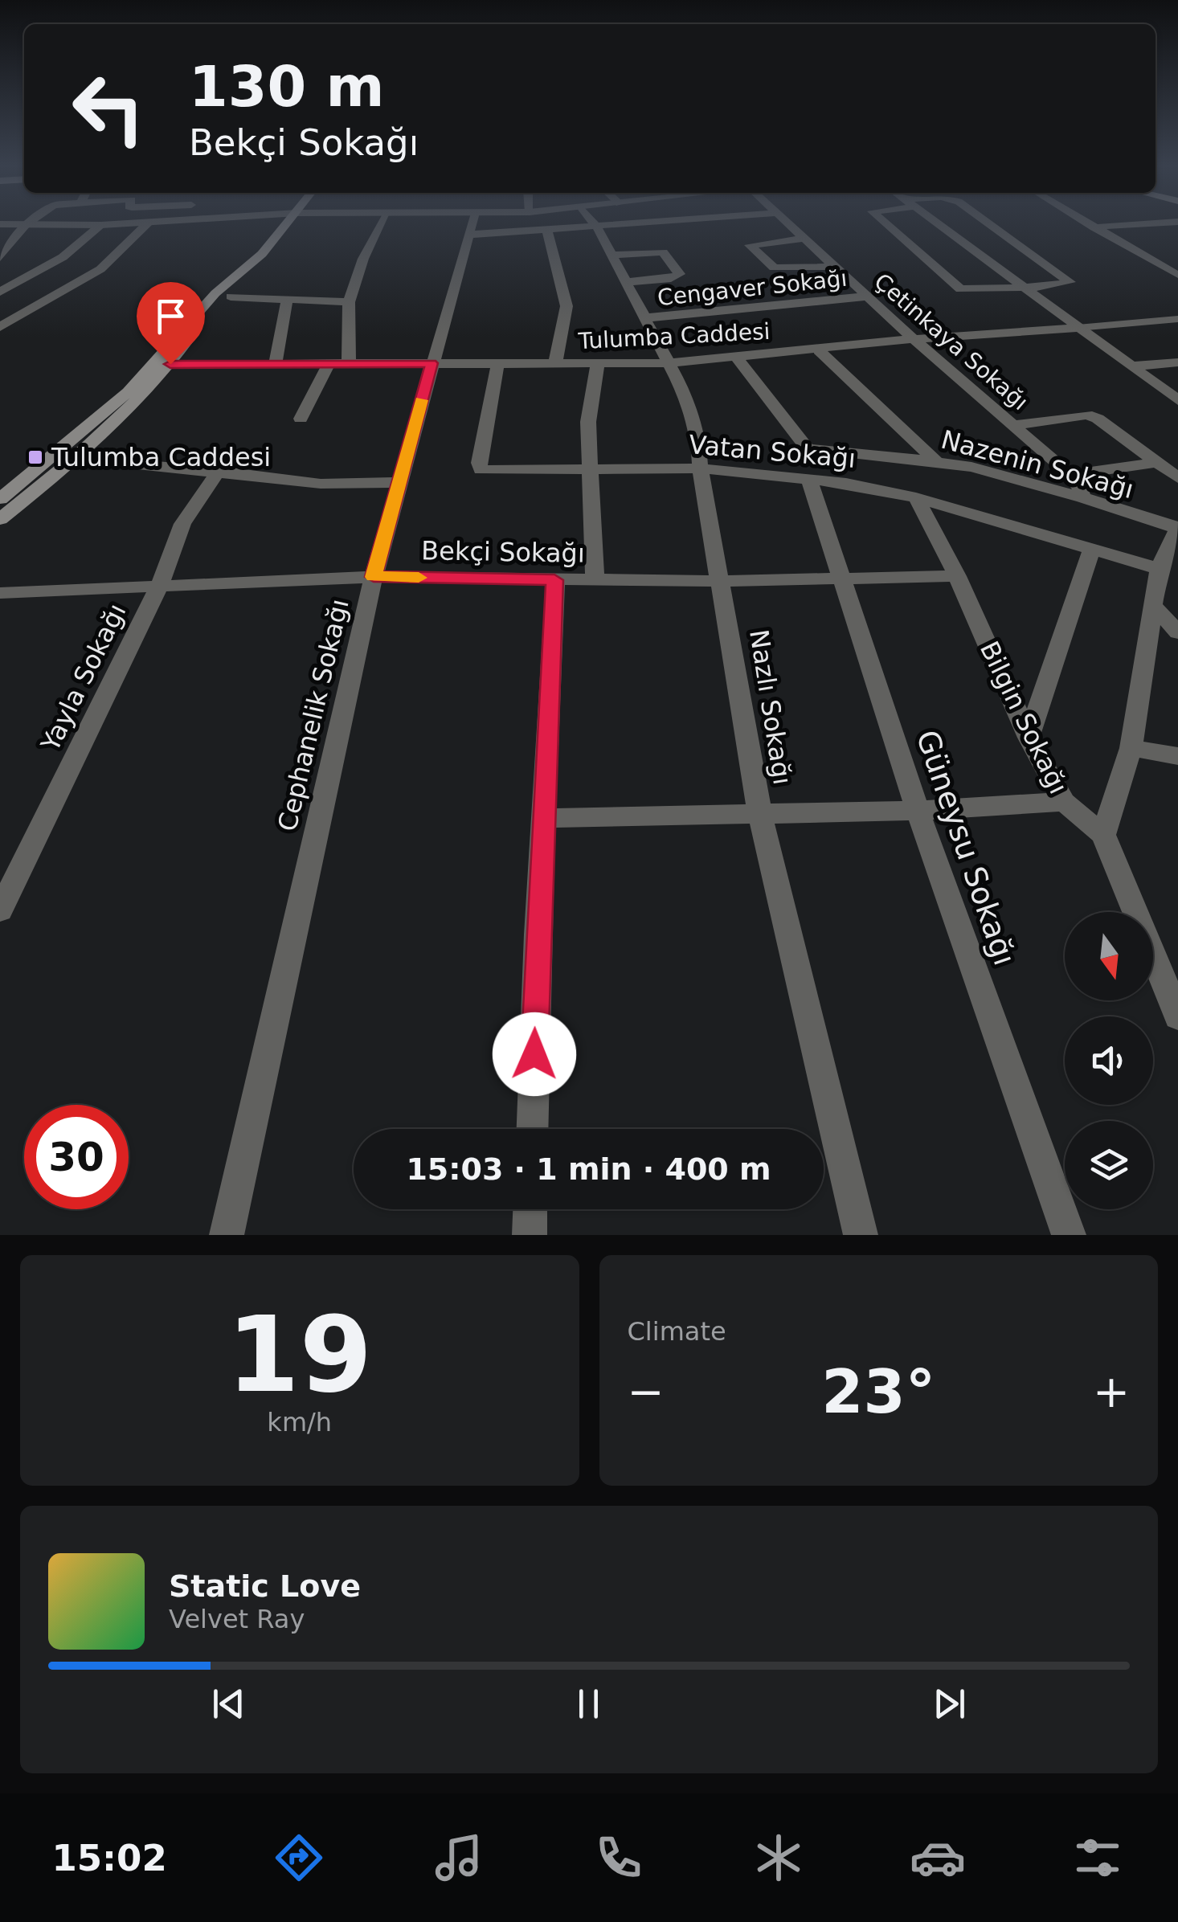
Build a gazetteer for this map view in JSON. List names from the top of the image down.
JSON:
{
  "streets": {
    "street": [
      "Cengaver Sokağı",
      "Tulumba Caddesi",
      "Çetinkaya Sokağı",
      "Vatan Sokağı",
      "Nazenin Sokağı",
      "Bekçi Sokağı",
      "Yayla Sokağı",
      "Nazlı Sokağı",
      "Cephanelik Sokağı",
      "Bilgin Sokağı",
      "Güneysu Sokağı"
    ]
  },
  "crossings": [
    ["Cengaver Sokağı", "Çetinkaya Sokağı"],
    ["Cengaver Sokağı", "Nazlı Sokağı"],
    ["Tulumba Caddesi", "Çetinkaya Sokağı"],
    ["Tulumba Caddesi", "Vatan Sokağı"],
    ["Tulumba Caddesi", "Nazenin Sokağı"],
    ["Tulumba Caddesi", "Nazlı Sokağı"],
    ["Tulumba Caddesi", "Cephanelik Sokağı"],
    ["Çetinkaya Sokağı", "Nazenin Sokağı"],
    ["Vatan Sokağı", "Nazlı Sokağı"],
    ["Vatan Sokağı", "Bilgin Sokağı"],
    ["Vatan Sokağı", "Güneysu Sokağı"],
    ["Bekçi Sokağı", "Yayla Sokağı"],
    ["Bekçi Sokağı", "Nazlı Sokağı"],
    ["Bekçi Sokağı", "Cephanelik Sokağı"],
    ["Bekçi Sokağı", "Bilgin Sokağı"],
    ["Bekçi Sokağı", "Güneysu Sokağı"]
  ],
  "places": {
    "transit": ["Tulumba Caddesi"]
  },
  "north": "bottom",
  "page": {
    "turn": ["130 m", "Bekçi Sokağı"],
    "limit": "30",
    "trip": "15:03 · 1 min · 400 m",
    "tile": [
      ["19", "km/h"],
      "Climate"
    ],
    "heat": ["−", "23°", "+"],
    "song": ["Static Love", "Velvet Ray"],
    "tabs": "15:02"
  }
}
